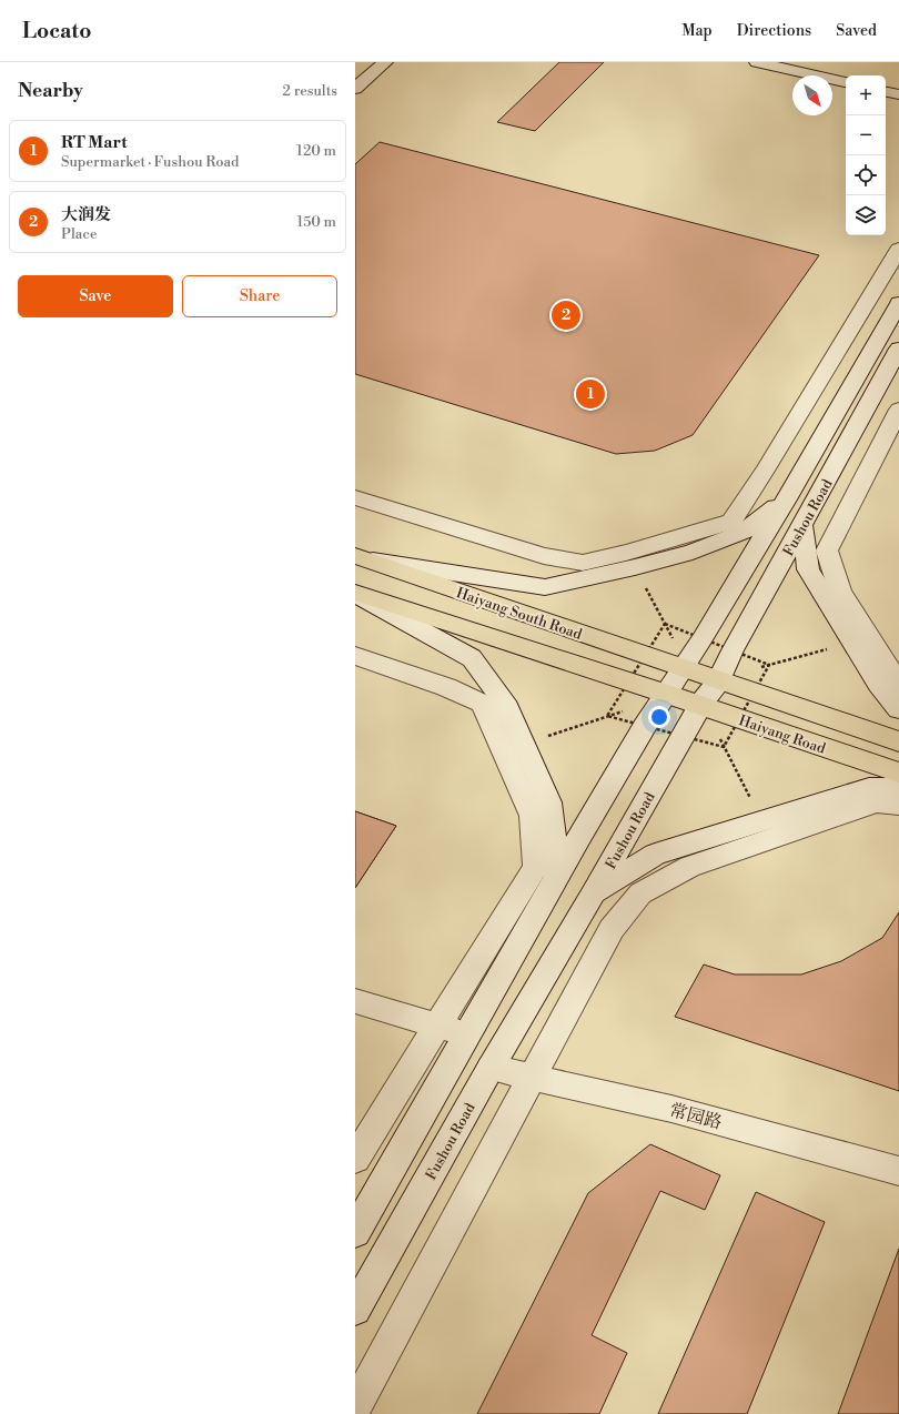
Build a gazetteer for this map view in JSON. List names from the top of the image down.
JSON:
{
  "streets": {
    "main road": [
      "Fushou Road",
      "Haiyang South Road",
      "Haiyang Road",
      "常园路"
    ]
  },
  "crossings": [
    ["Fushou Road", "Haiyang South Road"],
    ["Fushou Road", "Haiyang Road"],
    ["Fushou Road", "常园路"],
    ["Haiyang South Road", "Haiyang Road"]
  ],
  "north": "bottom right",
  "page": {
    "header": "Locato",
    "nav": ["Map", "Directions", "Saved"],
    "heading": ["Nearby", "2 results"],
    "map_buttons": ["+", "−"],
    "list": [
      {
        "mark": "1",
        "name": "RT Mart",
        "note": "Supermarket · Fushou Road",
        "value": "120 m"
      },
      {
        "mark": "2",
        "name": "大润发",
        "note": "Place",
        "value": "150 m"
      }
    ],
    "buttons": ["Save", "Share"],
    "pins": ["2", "1"]
  }
}
